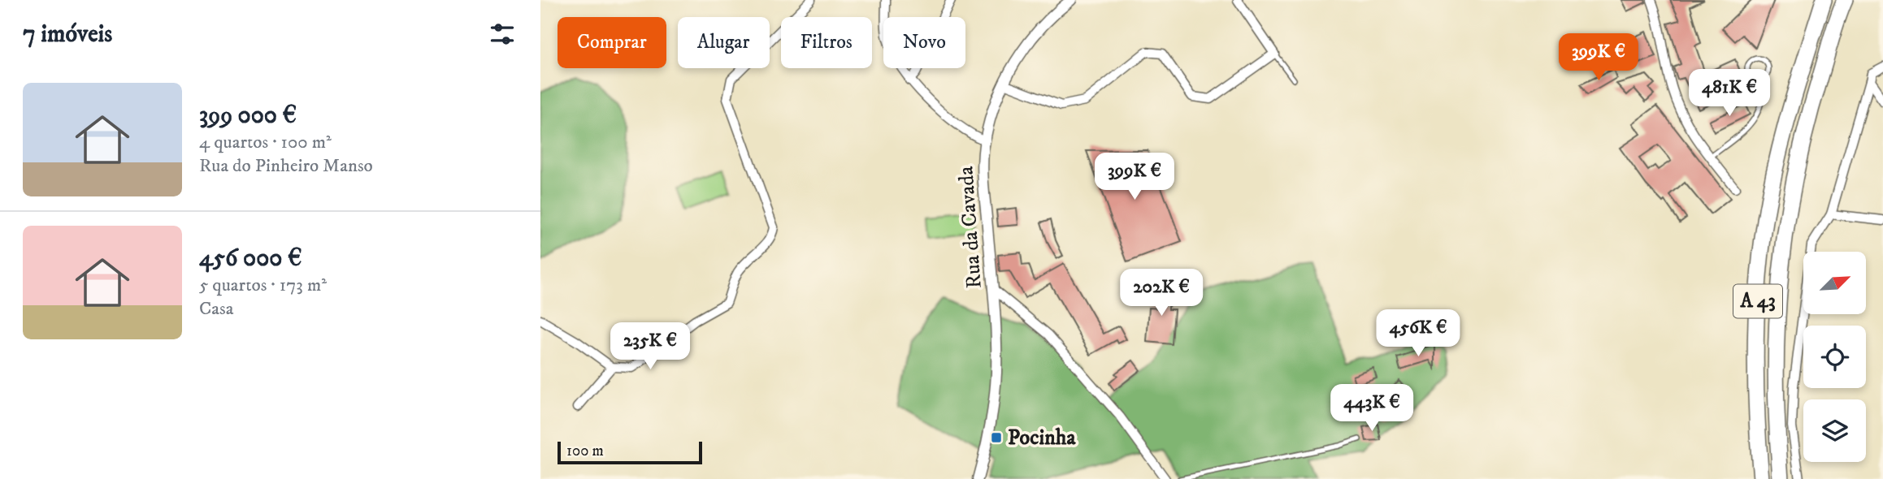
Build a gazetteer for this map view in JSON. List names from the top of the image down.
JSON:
{
  "streets": {
    "highway": ["A 43"],
    "street": ["Rua da Cavada"]
  },
  "places": {
    "transit": ["Pocinha"]
  },
  "scale_bar": "100 m",
  "north": "top right",
  "page": {
    "heading": "7 imóveis",
    "chip": [
      "Comprar",
      "Alugar",
      "Filtros",
      "Novo"
    ],
    "price": [
      "399K €",
      "481K €",
      "399K €",
      "202K €",
      "456K €",
      "235K €",
      "443K €"
    ],
    "list": [
      {
        "name": "399 000 €",
        "note": "4 quartos · 100 m² · Rua do Pinheiro Manso"
      },
      {
        "name": "456 000 €",
        "note": "5 quartos · 173 m² · Casa"
      }
    ],
    "scale": "100 m"
  }
}
